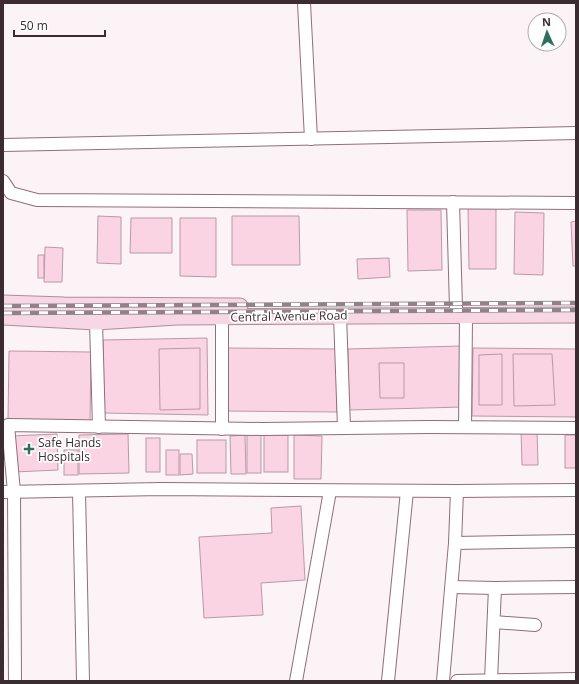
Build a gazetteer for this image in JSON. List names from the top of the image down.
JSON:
{
  "streets": {
    "main road": ["Central Avenue Road"]
  },
  "places": {
    "health": ["Safe Hands Hospitals"]
  },
  "scale_bar": "50 m",
  "north": "top"
}
